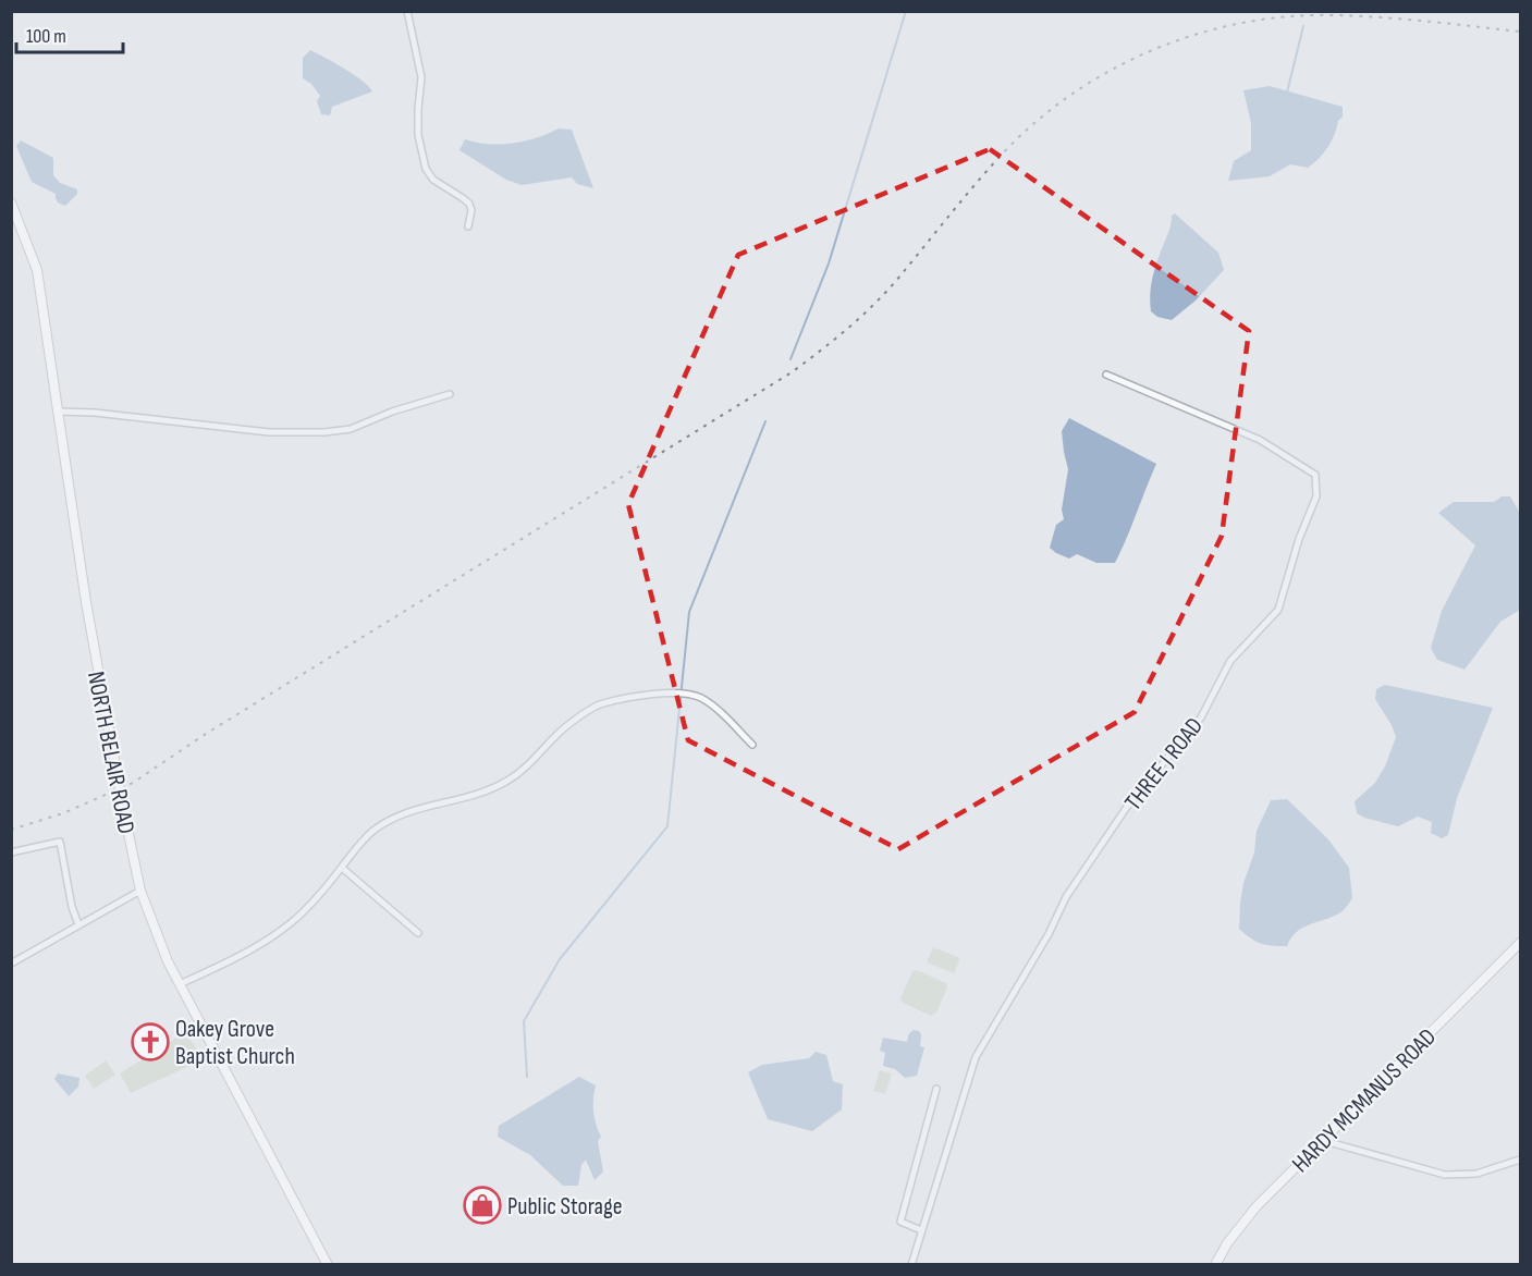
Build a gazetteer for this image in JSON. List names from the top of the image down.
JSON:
{
  "streets": {
    "street": ["NORTH BELAIR ROAD", "THREE J ROAD", "HARDY MCMANUS ROAD"]
  },
  "places": {
    "church": ["Oakey Grove Baptist Church"],
    "shop": ["Public Storage"]
  },
  "scale_bar": "100 m"
}
